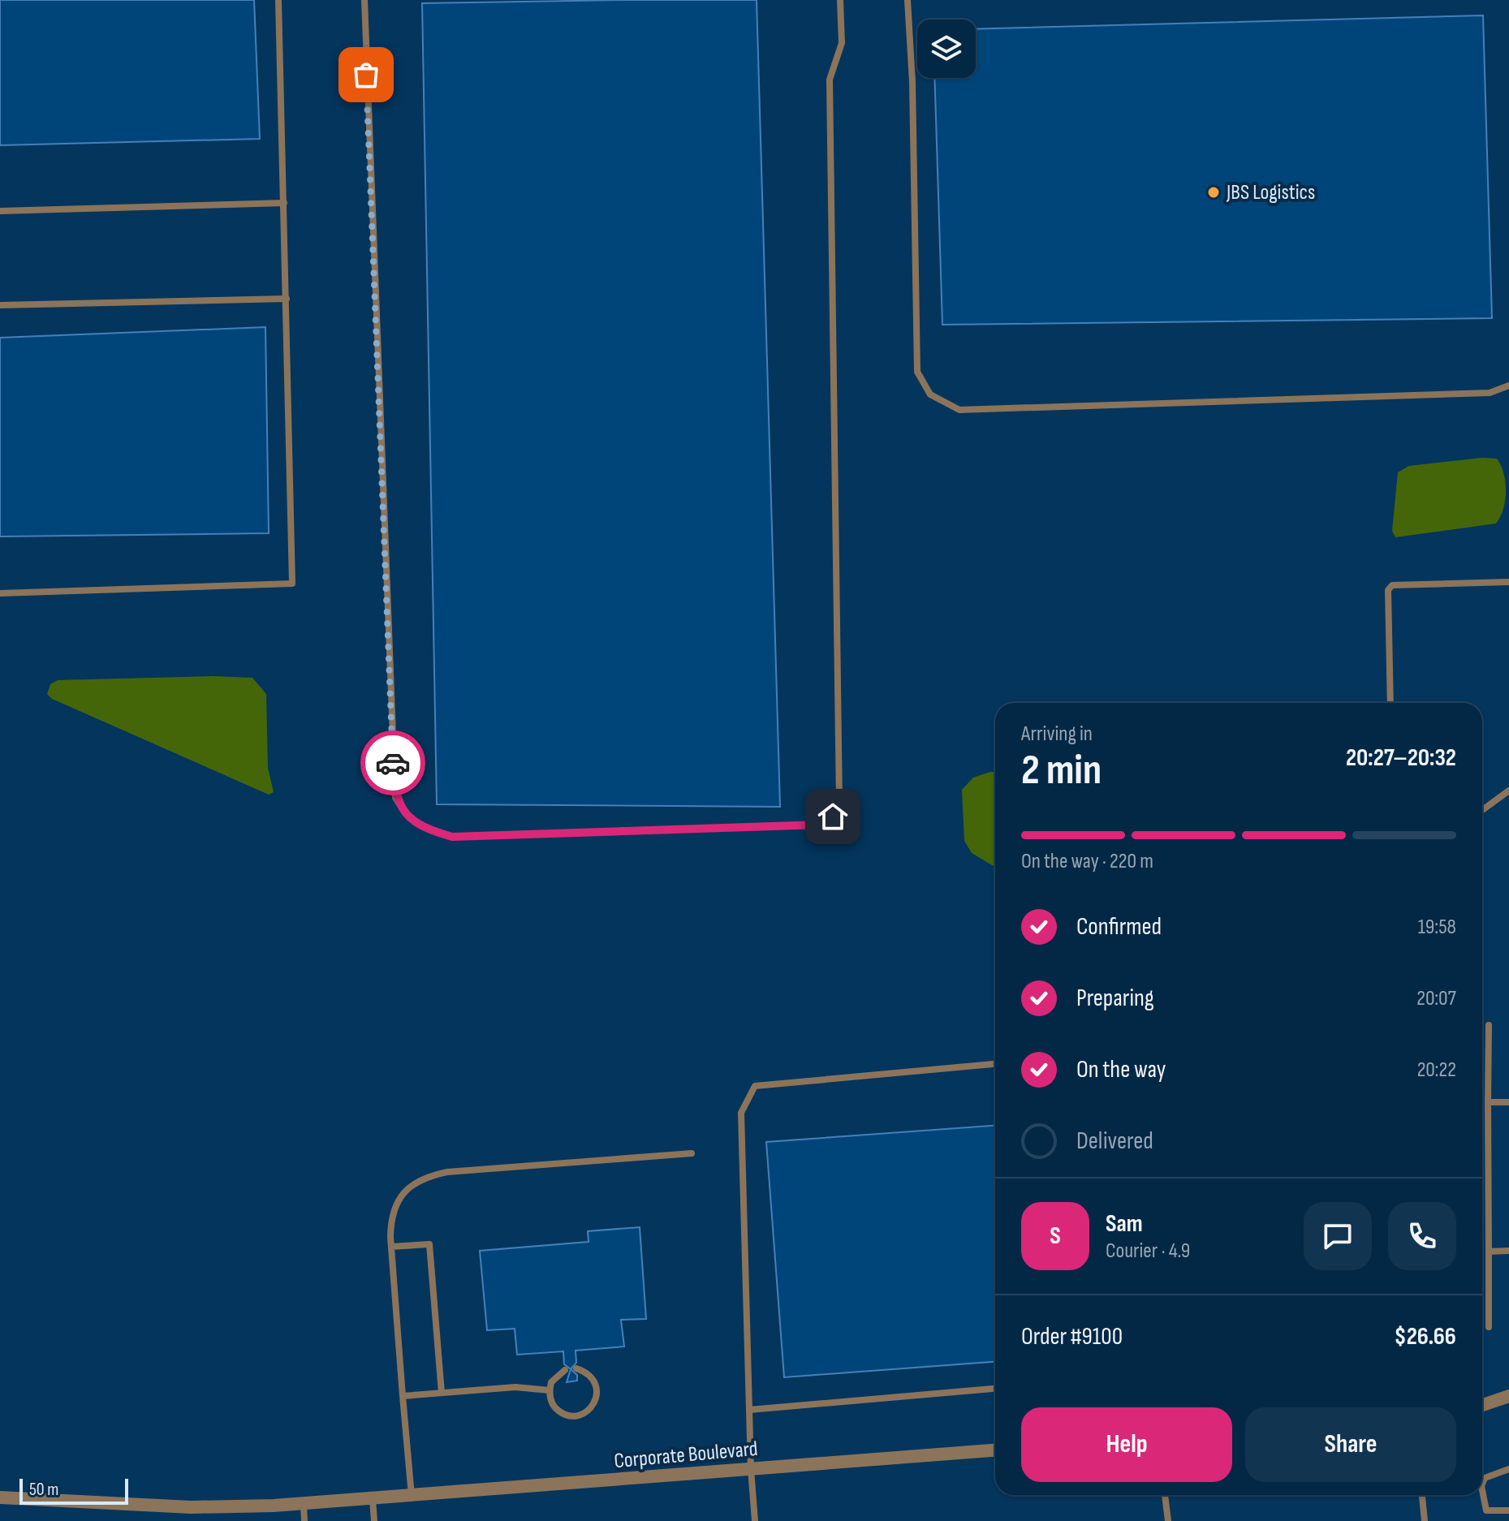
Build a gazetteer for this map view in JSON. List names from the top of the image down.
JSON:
{
  "streets": {
    "street": ["Corporate Boulevard"]
  },
  "places": ["JBS Logistics"],
  "scale_bar": "50 m",
  "page": {
    "heading": ["2 min", "Arriving in", "20:27–20:32"],
    "panel": [
      "Sam",
      "Courier · 4.9",
      "Order #9100",
      "$26.66"
    ],
    "bar": "On the way · 220 m",
    "list": [
      ["Confirmed", "19:58"],
      ["Preparing", "20:07"],
      ["On the way", "20:22"],
      "Delivered"
    ],
    "round": "S",
    "buttons": ["Help", "Share"],
    "scale": "50 m"
  }
}
